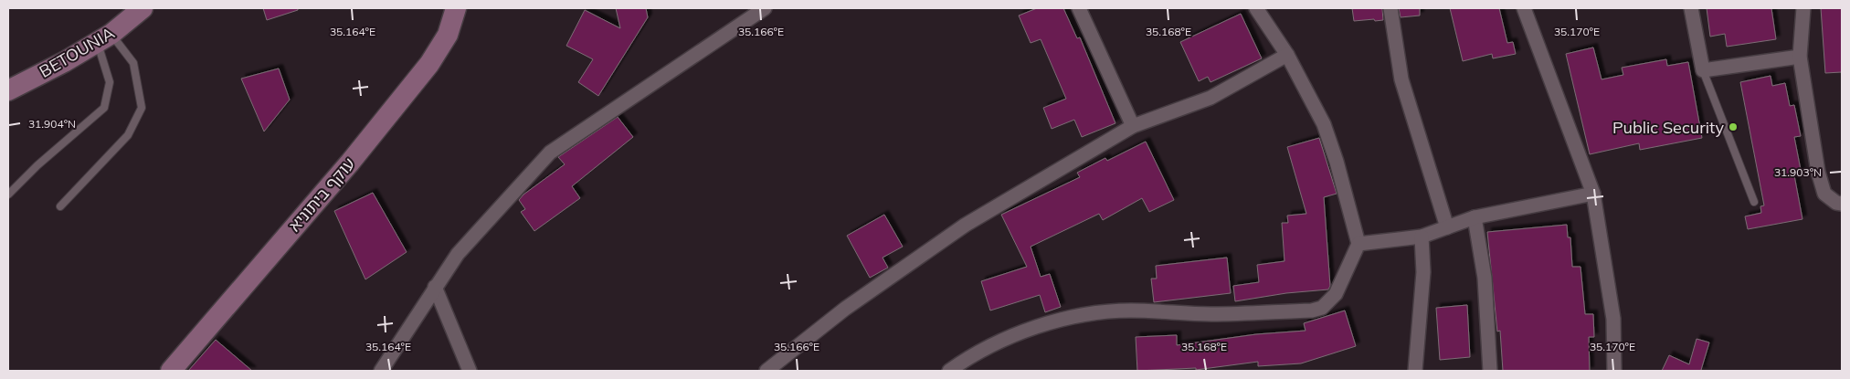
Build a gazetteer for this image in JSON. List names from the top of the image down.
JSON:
{
  "streets": {
    "street": ["BETOUNIA", "עוקף ביתוניא"]
  },
  "places": ["Public Security"],
  "coordinates": [
    "35.164°E",
    "35.166°E",
    "35.168°E",
    "35.170°E",
    "31.904°N",
    "31.903°N"
  ]
}
